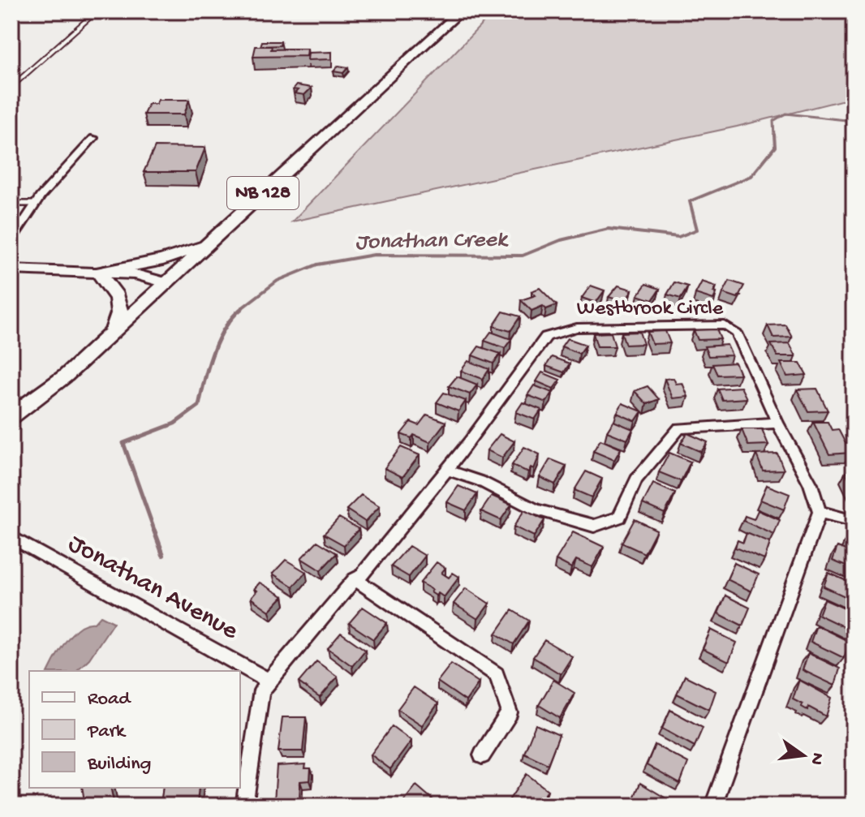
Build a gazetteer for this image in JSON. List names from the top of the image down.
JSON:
{
  "streets": {
    "main road": ["NB 128"],
    "street": ["Westbrook Circle", "Jonathan Avenue"]
  },
  "crossings": [
    ["Westbrook Circle", "Jonathan Avenue"]
  ],
  "water": ["Jonathan Creek"],
  "legend": ["Road", "Park", "Building"],
  "north": "right"
}
